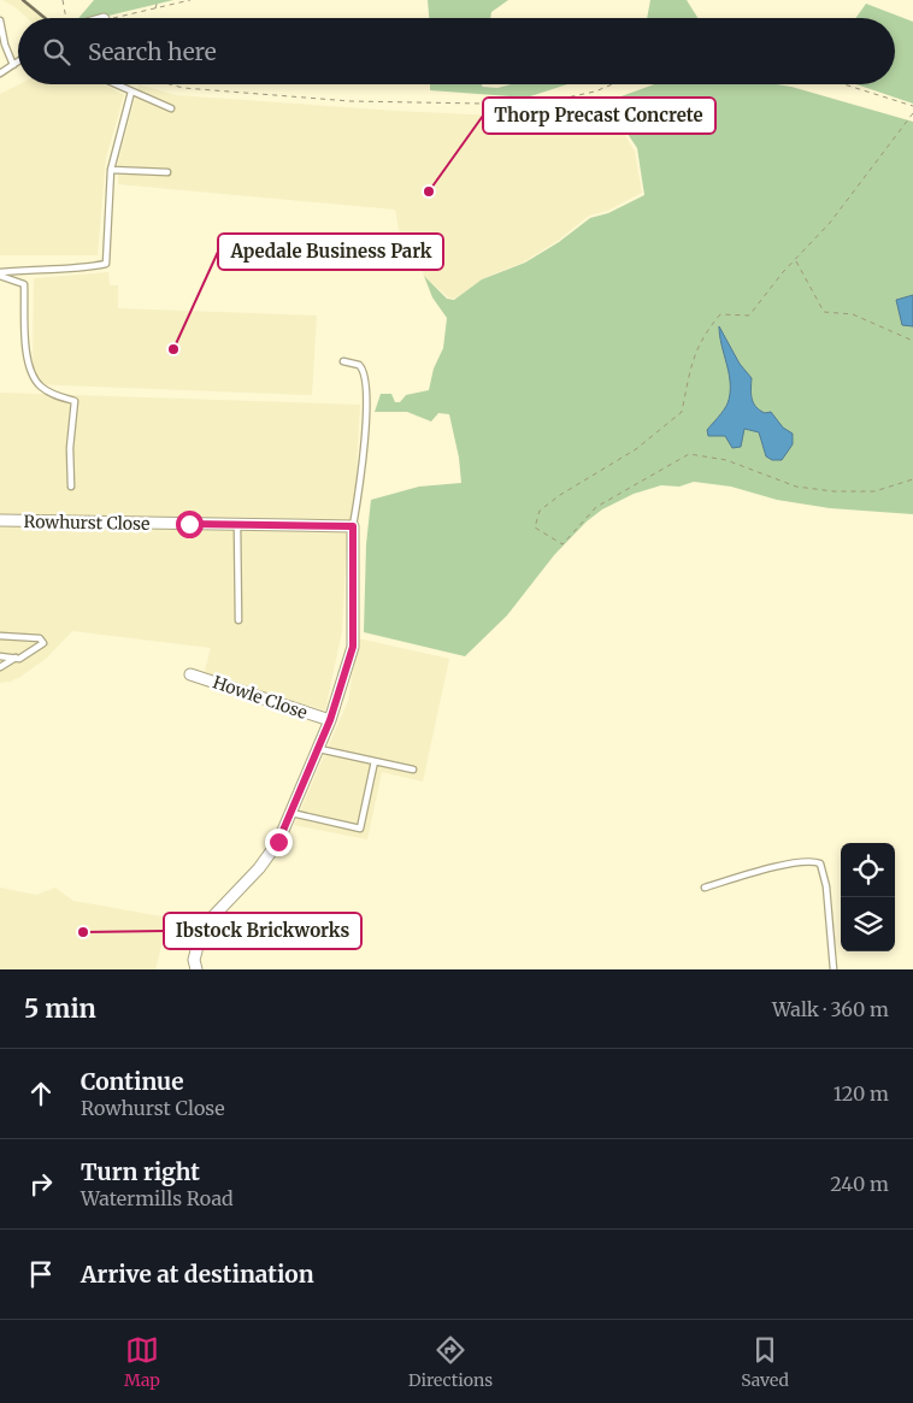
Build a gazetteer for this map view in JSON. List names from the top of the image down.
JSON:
{
  "streets": {
    "street": ["Rowhurst Close", "Howle Close"]
  },
  "places": ["Thorp Precast Concrete", "Apedale Business Park", "Ibstock Brickworks"],
  "page": {
    "search": "Search here",
    "heading": ["5 min", "Walk · 360 m"],
    "list": [
      ["Continue", "Rowhurst Close", "120 m"],
      ["Turn right", "Watermills Road", "240 m"],
      "Arrive at destination"
    ],
    "nav": ["Map", "Directions", "Saved"]
  }
}
